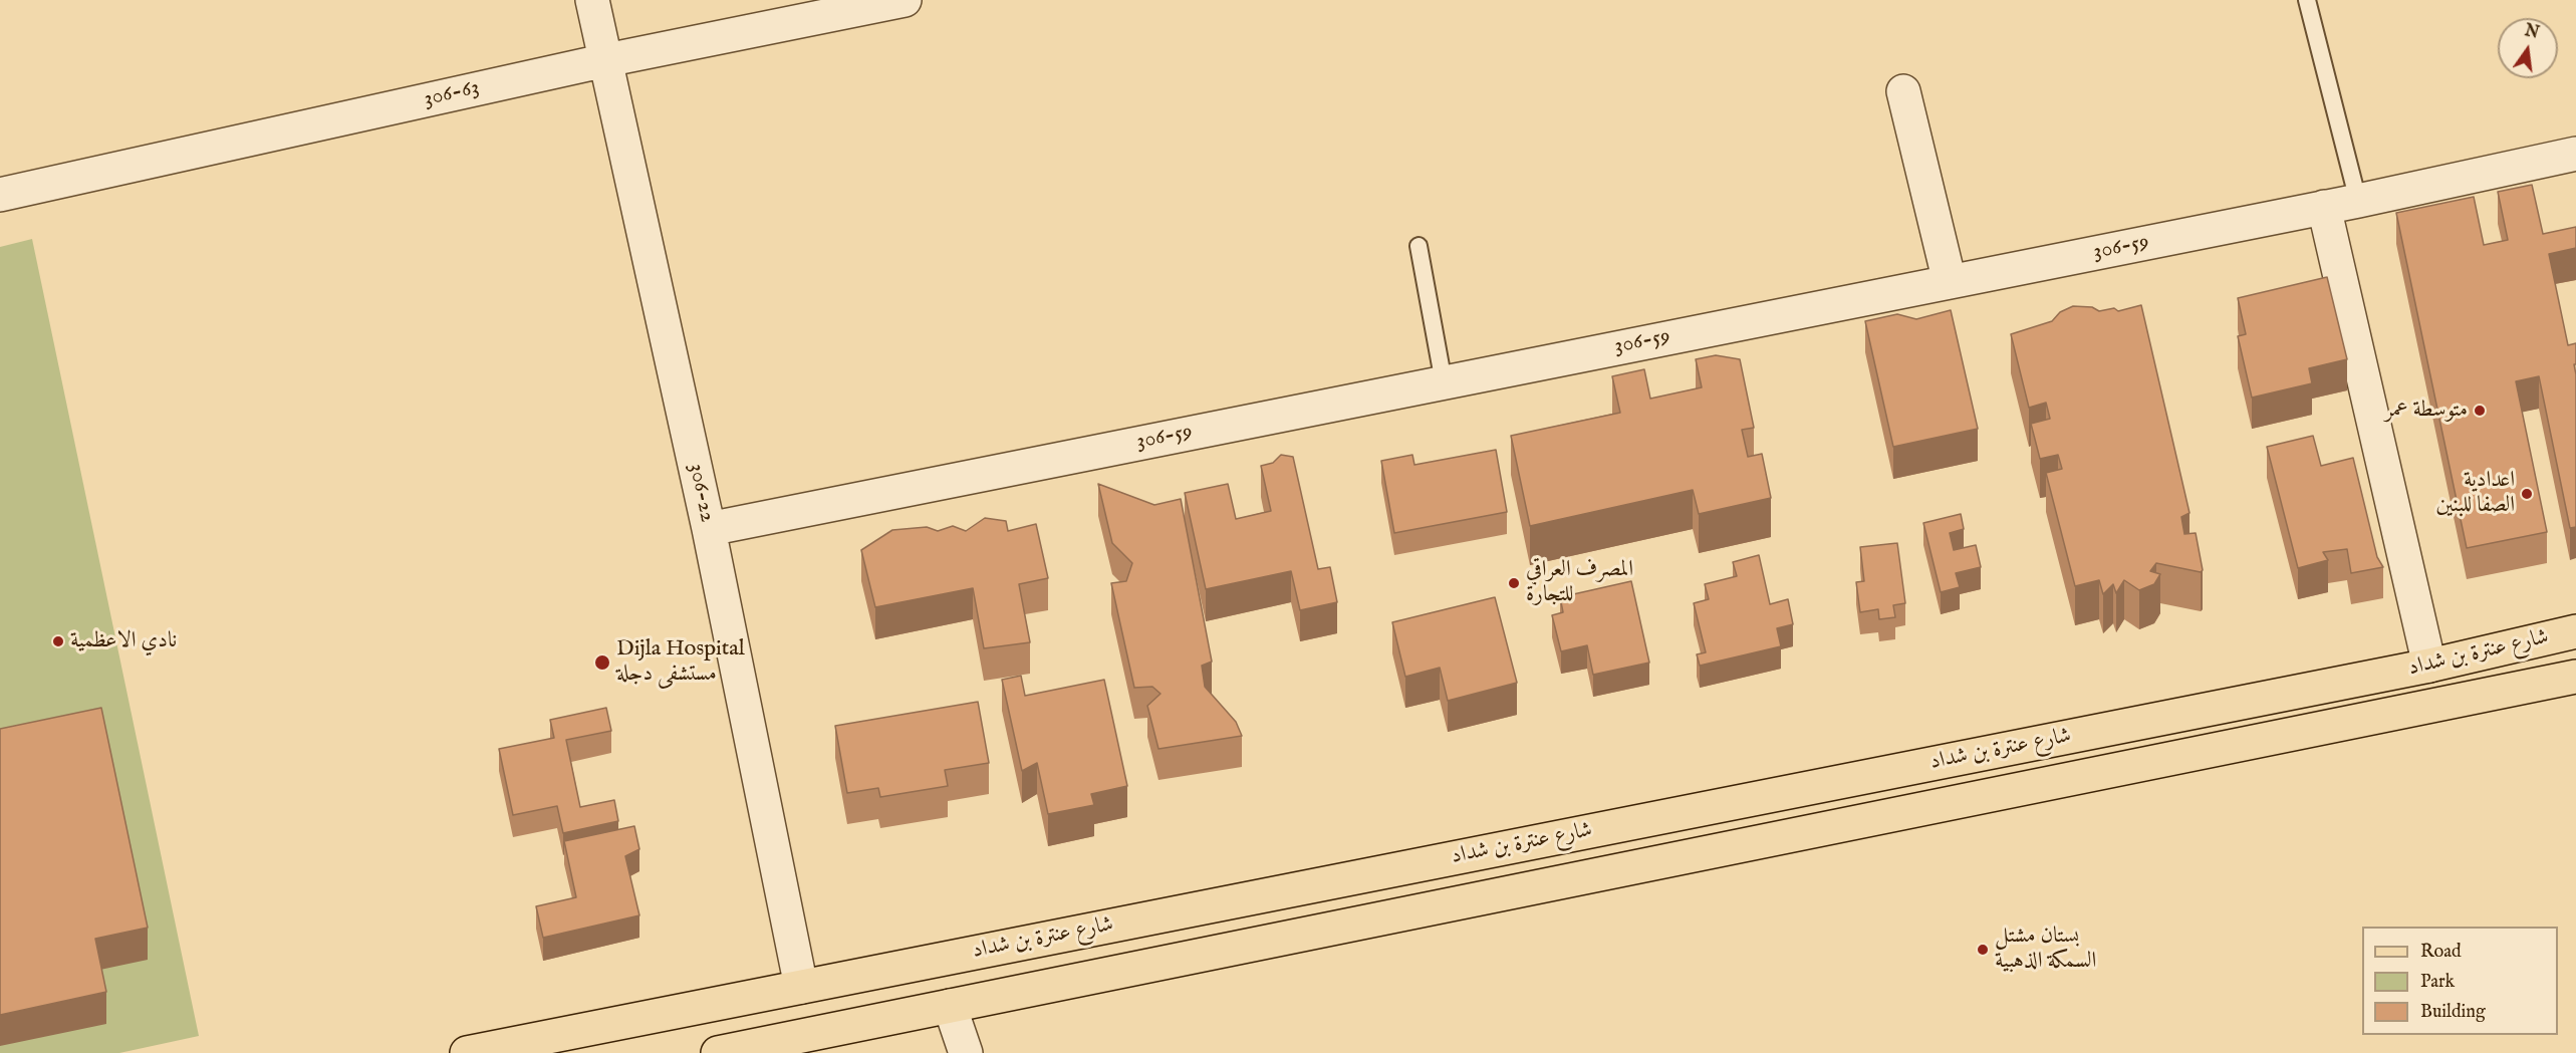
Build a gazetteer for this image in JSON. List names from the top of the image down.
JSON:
{
  "streets": {
    "main road": ["شارع عنترة بن شداد"],
    "street": ["306-63", "306-59", "306-22"]
  },
  "crossings": [
    ["306-63", "306-22"],
    ["306-59", "306-22"],
    ["306-22", "شارع عنترة بن شداد"]
  ],
  "places": [
    "متوسطة عمر",
    "اعدادية الصفا للبنين",
    "المصرف العراقي للتجارة",
    "نادي الاعظمية",
    "Dijla Hospital مستشفى دجلة",
    "بستان مشتل السمكة الذهبية"
  ],
  "legend": ["Road", "Park", "Building"],
  "north": "top"
}
